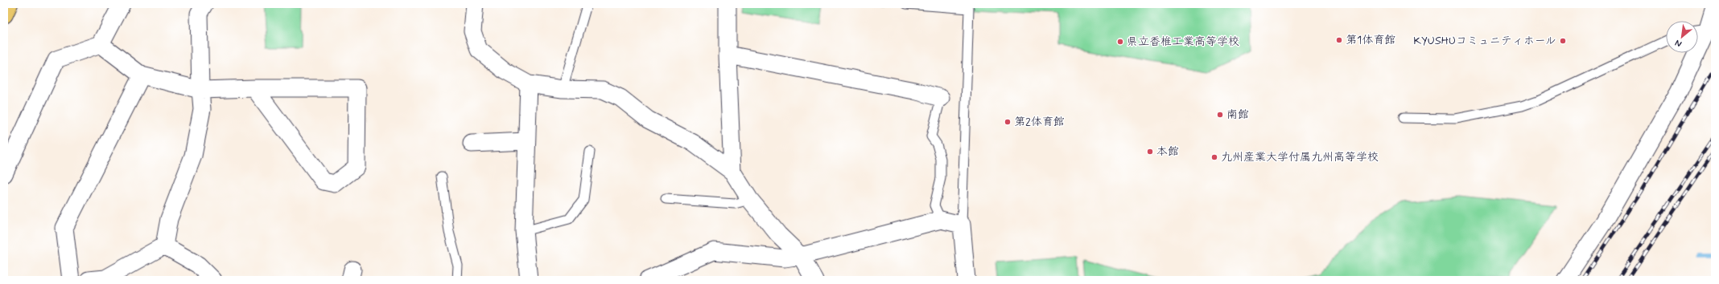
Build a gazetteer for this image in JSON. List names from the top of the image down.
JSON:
{
  "places": [
    "第1体育館",
    "KYUSHUコミュニティホール",
    "県立香椎工業高等学校",
    "南館",
    "第2体育館",
    "本館",
    "九州産業大学付属九州高等学校"
  ],
  "north": "bottom left"
}
